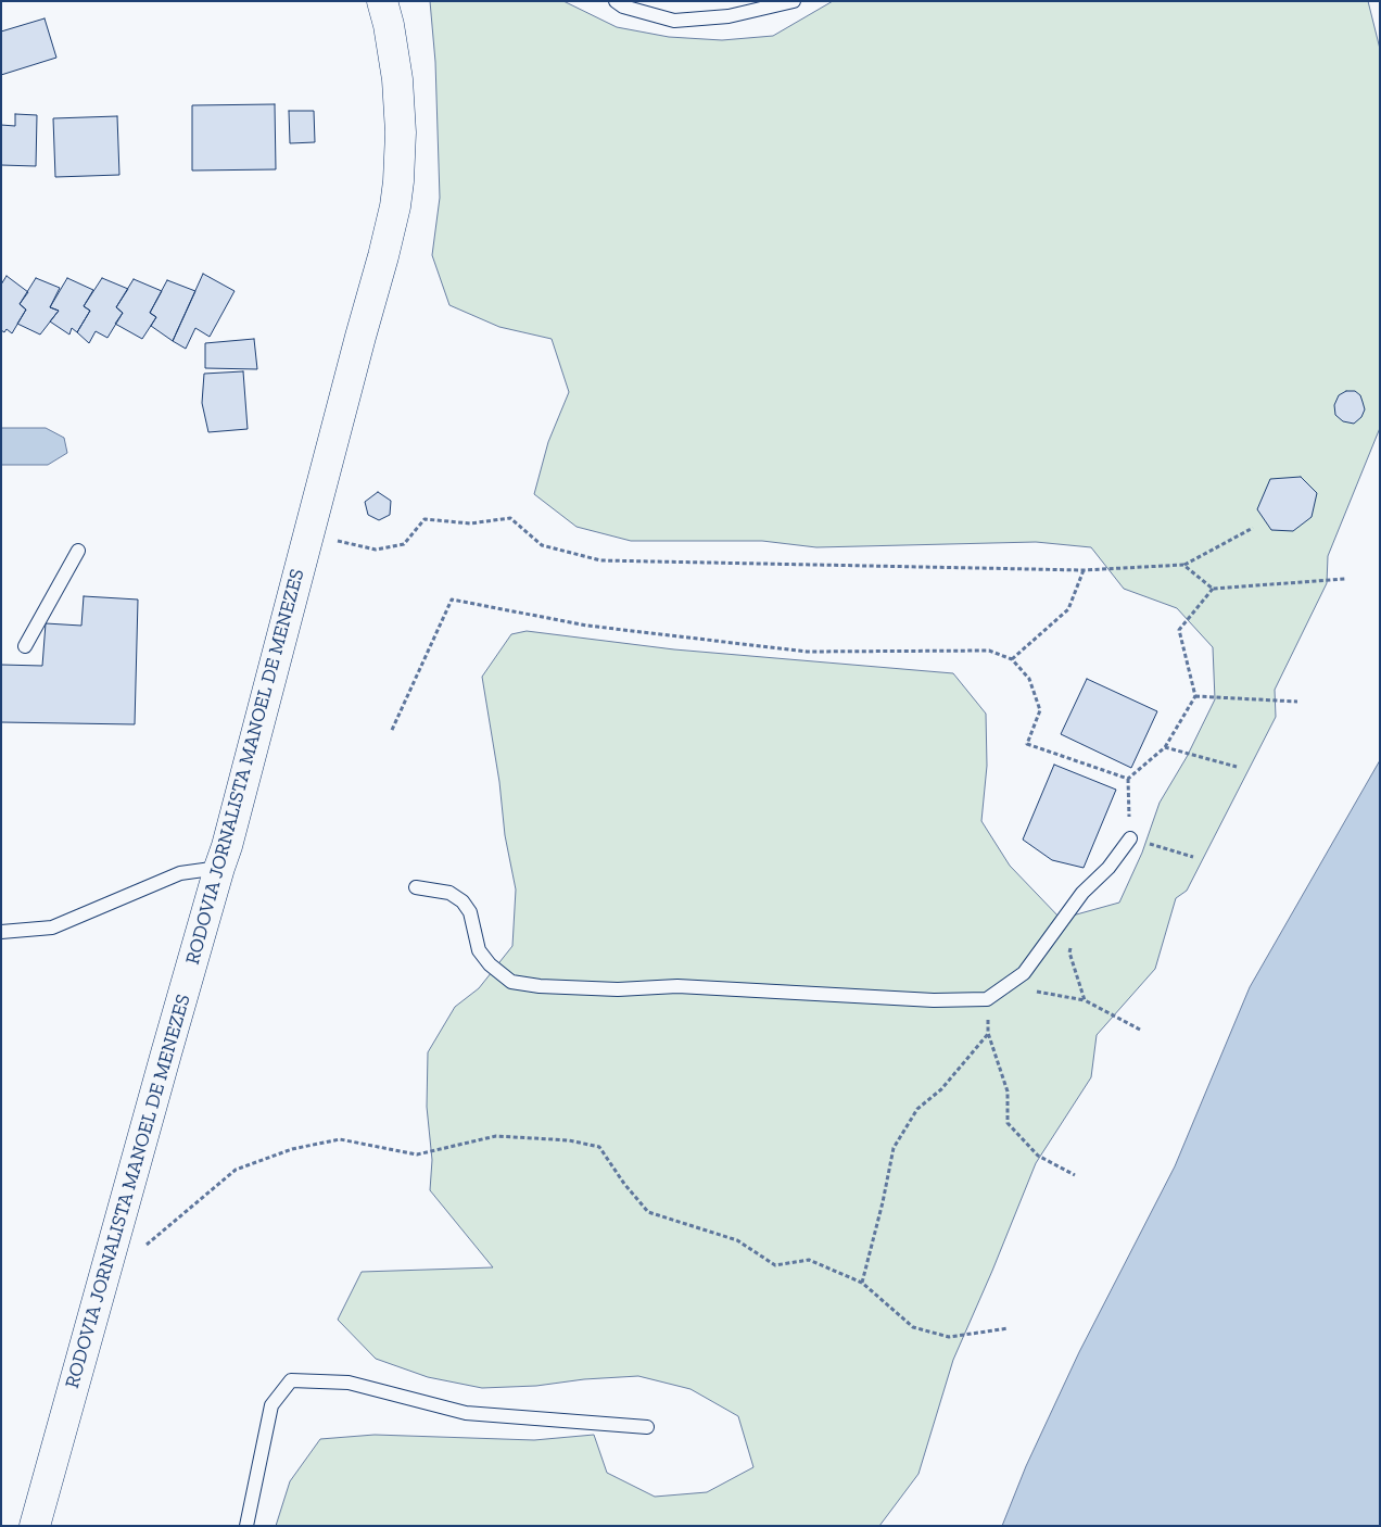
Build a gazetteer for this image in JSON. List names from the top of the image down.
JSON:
{
  "streets": {
    "main road": ["RODOVIA JORNALISTA MANOEL DE MENEZES"]
  }
}
